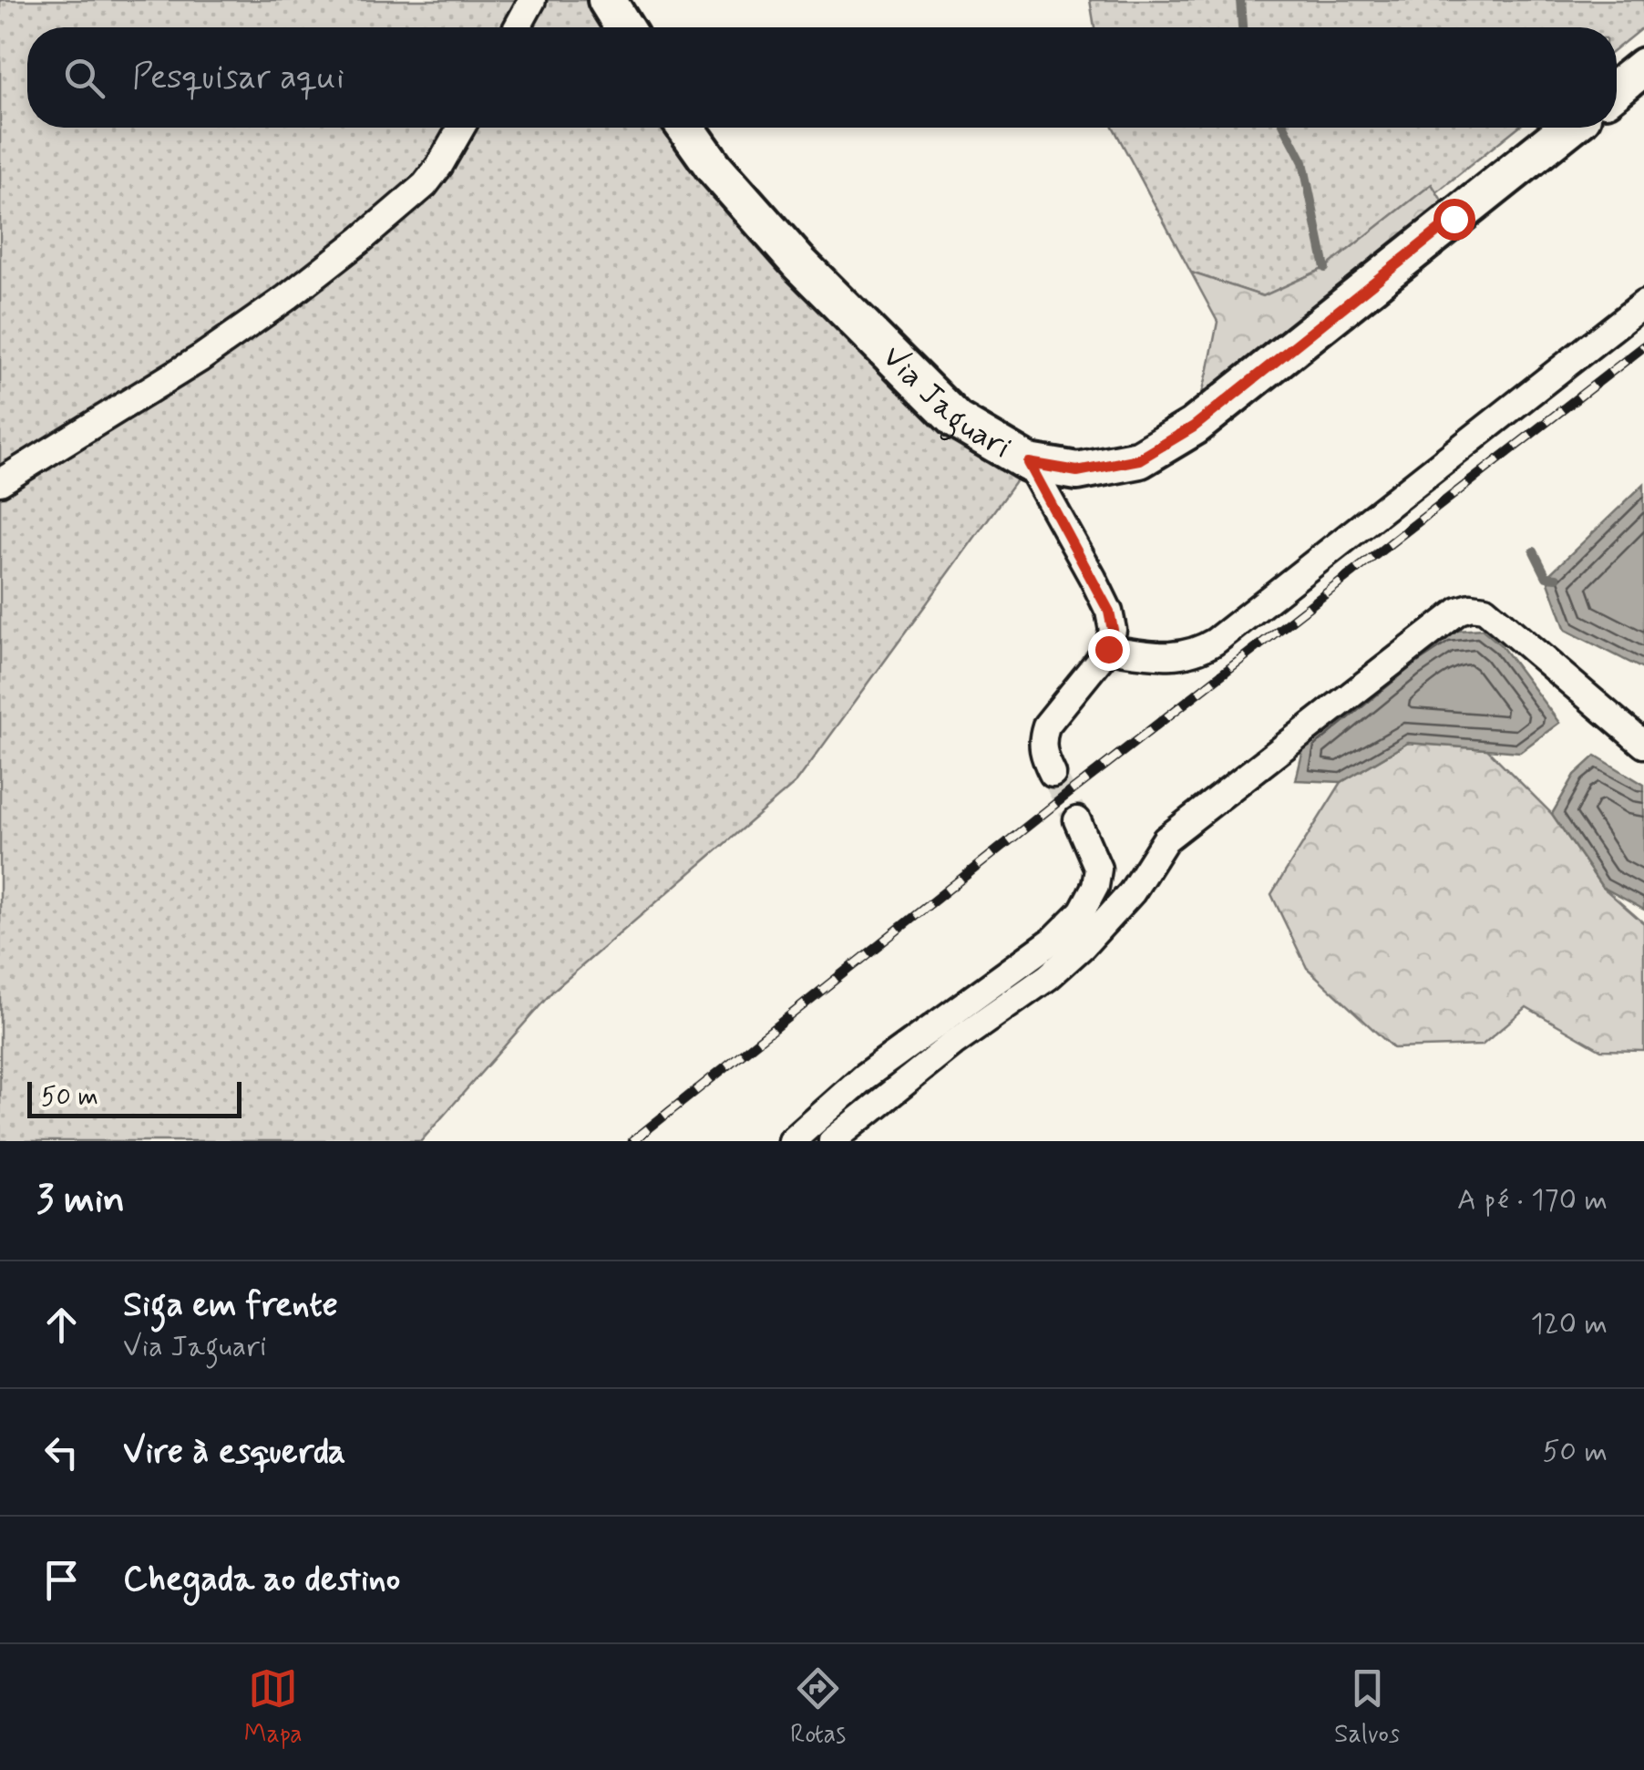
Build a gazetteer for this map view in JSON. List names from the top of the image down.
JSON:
{
  "streets": {
    "street": ["Via Jaguari"]
  },
  "scale_bar": "50 m",
  "page": {
    "search": "Pesquisar aqui",
    "scale": "50 m",
    "heading": ["3 min", "A pé · 170 m"],
    "list": [
      ["Siga em frente", "Via Jaguari", "120 m"],
      ["Vire à esquerda", "50 m"],
      "Chegada ao destino"
    ],
    "nav": ["Mapa", "Rotas", "Salvos"]
  }
}
